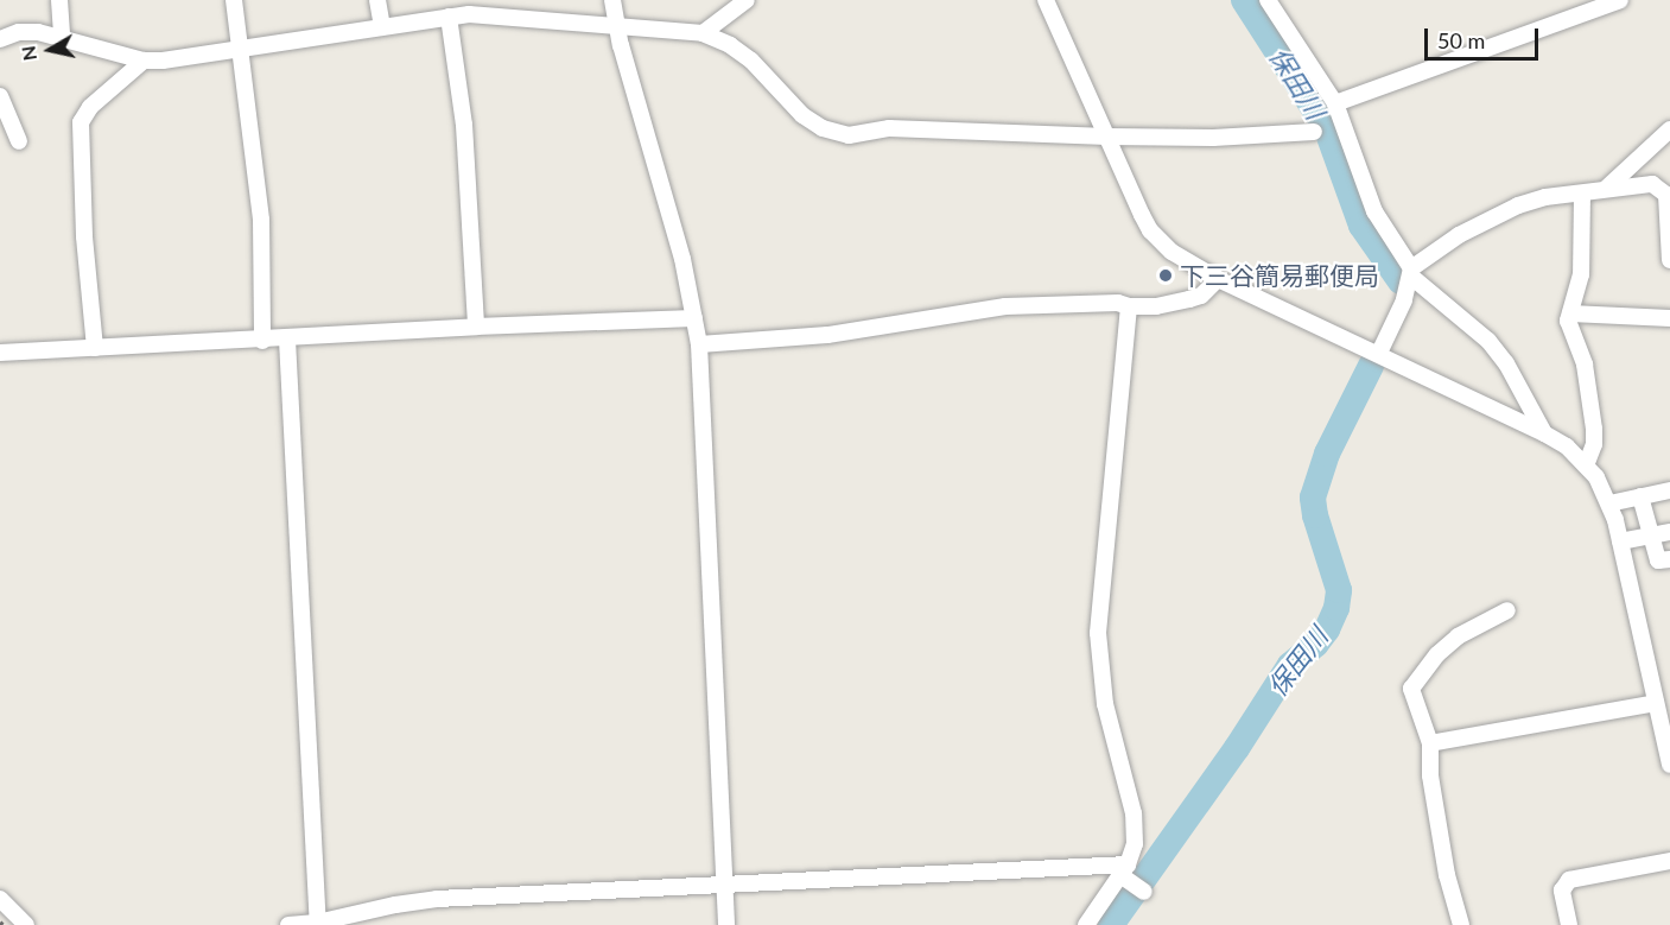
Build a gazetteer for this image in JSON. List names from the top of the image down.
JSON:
{
  "water": ["保田川"],
  "places": ["下三谷簡易郵便局"],
  "scale_bar": "50 m",
  "north": "left"
}
